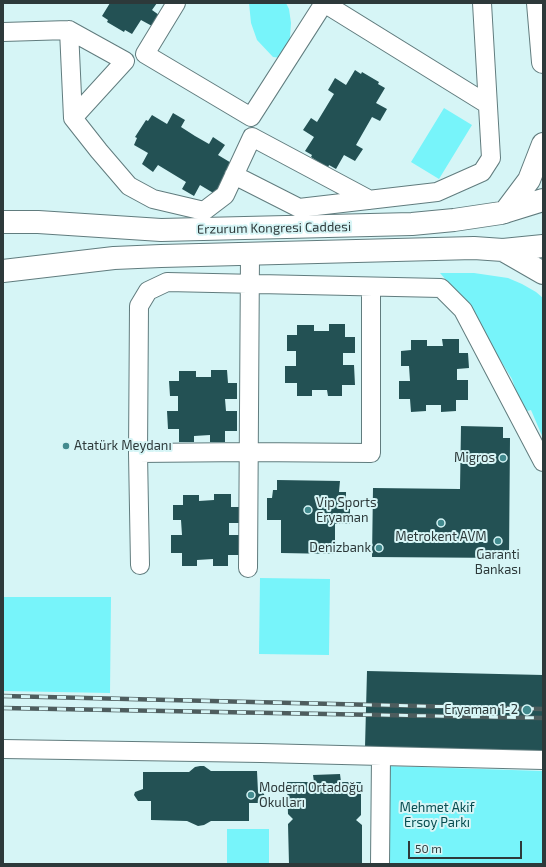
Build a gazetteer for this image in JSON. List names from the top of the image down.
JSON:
{
  "streets": {
    "main road": ["Erzurum Kongresi Caddesi"]
  },
  "parks": ["Mehmet Akif Ersoy Parkı"],
  "places": [
    "Atatürk Meydanı",
    "Migros",
    "Vip Sports Eryaman",
    "Metrokent AVM",
    "Garanti Bankası",
    "Denizbank",
    "Eryaman 1-2",
    "Modern Ortadoğu Okulları"
  ],
  "scale_bar": "50 m"
}
